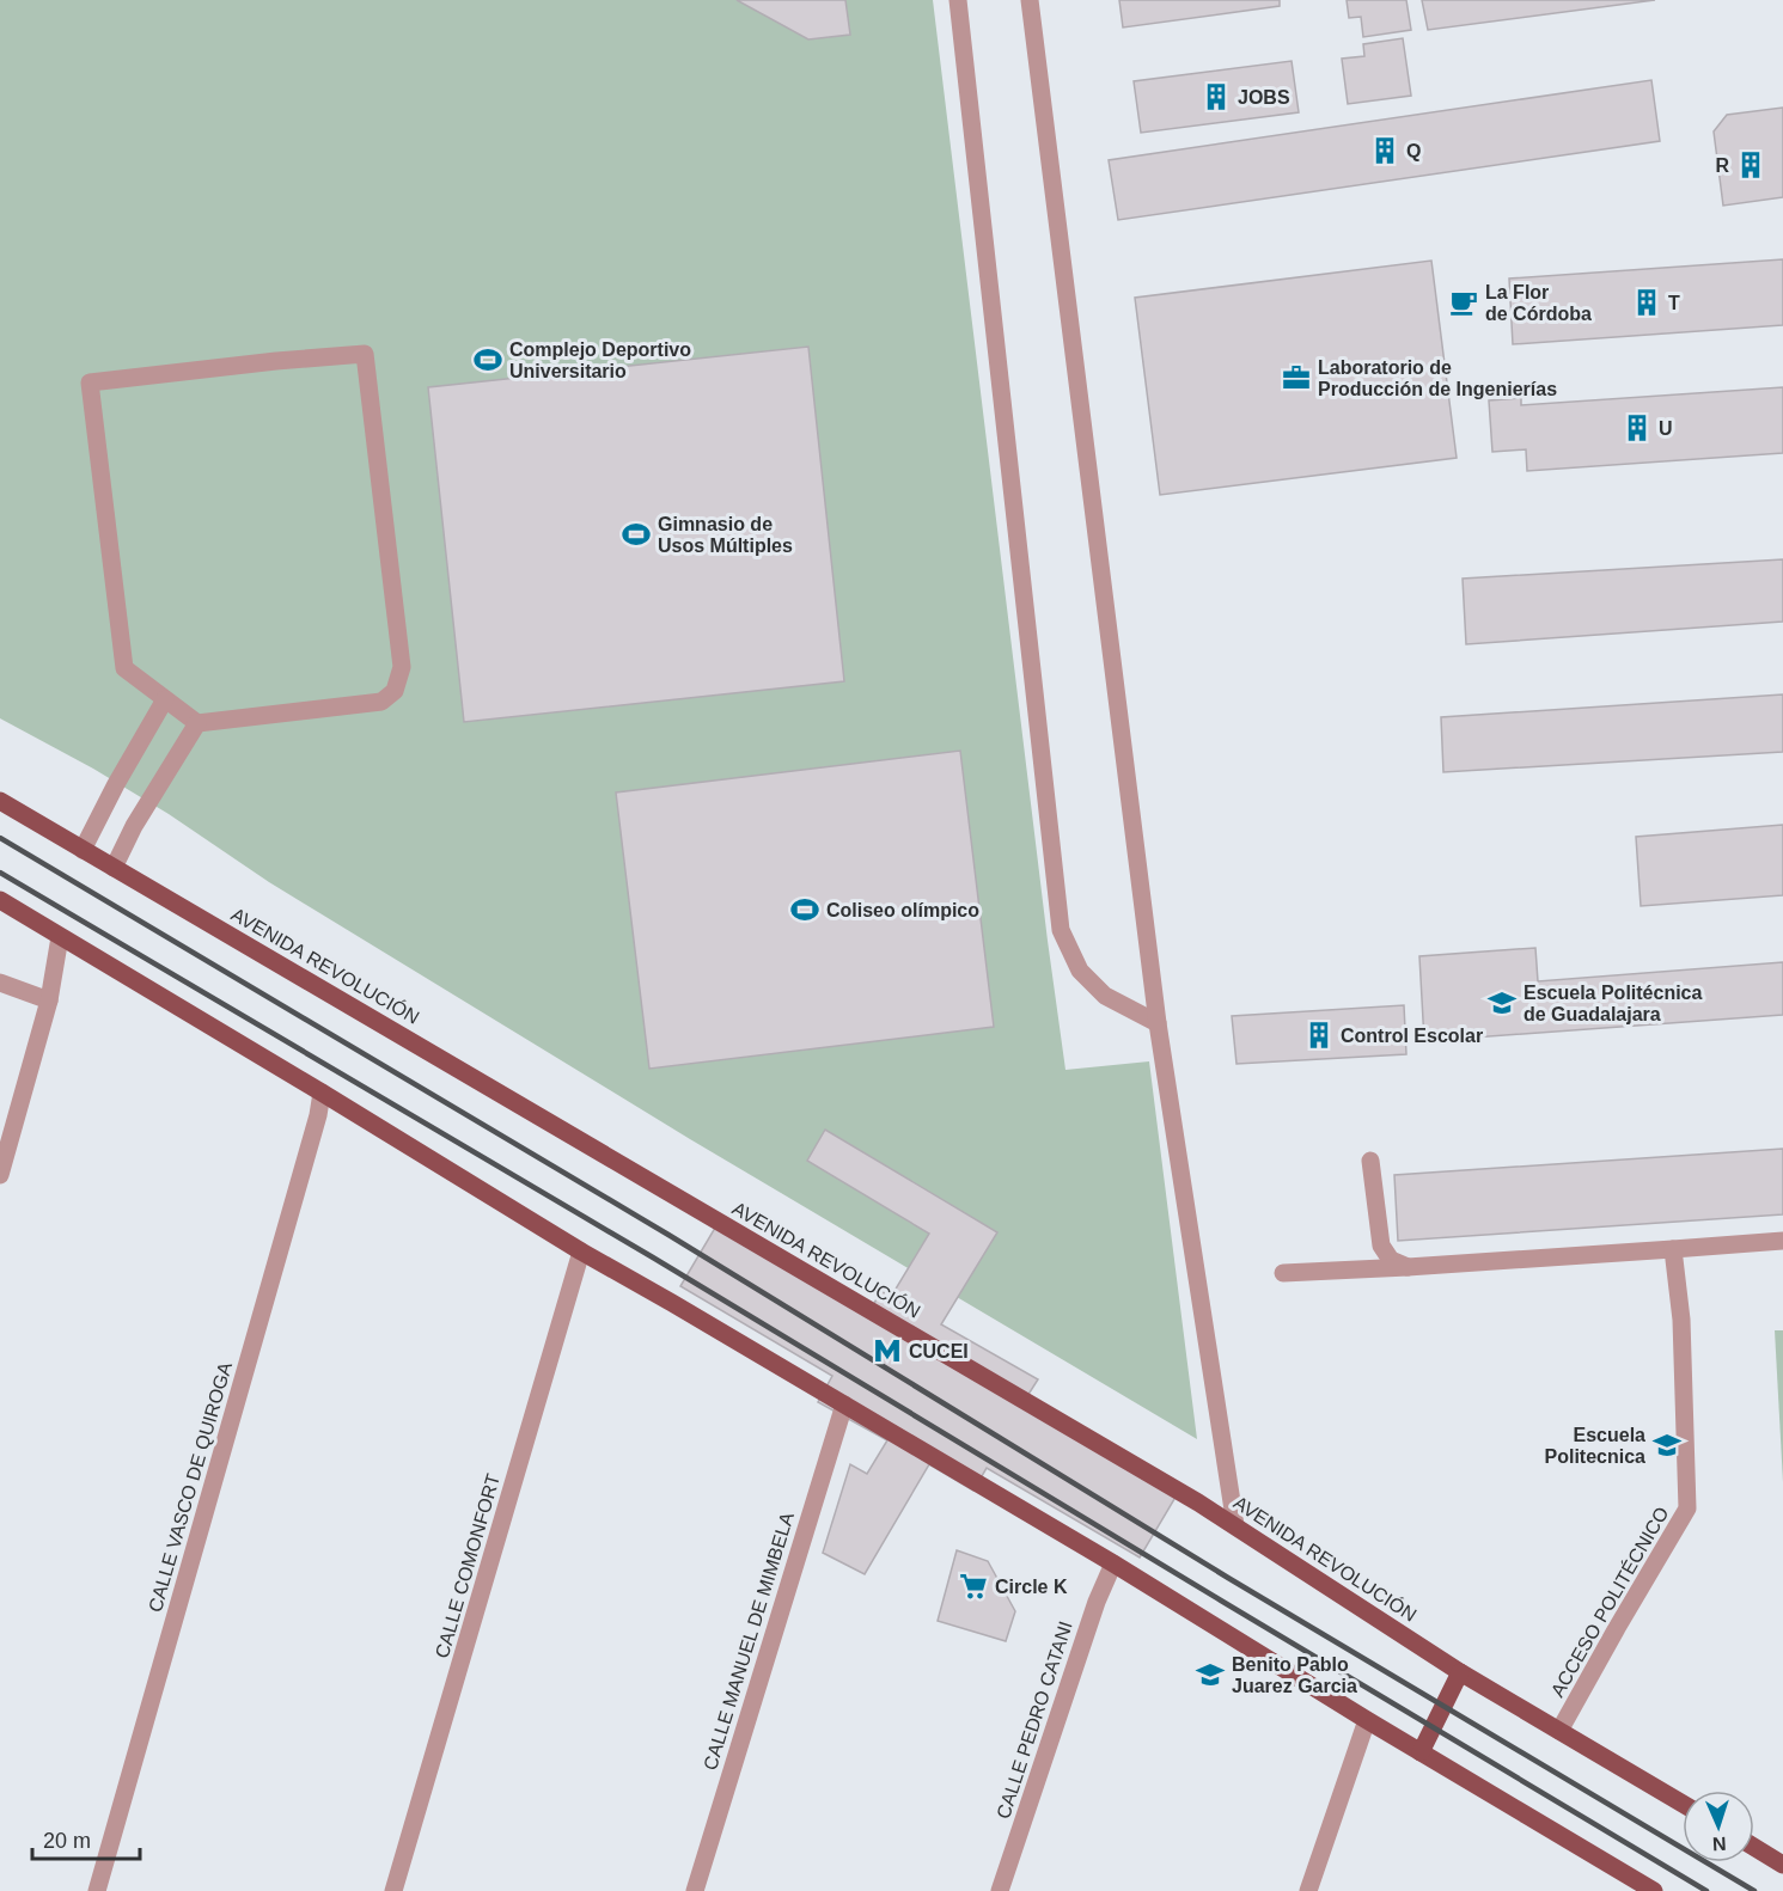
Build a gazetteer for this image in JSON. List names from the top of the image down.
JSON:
{
  "streets": {
    "main road": ["AVENIDA REVOLUCIÓN"],
    "street": [
      "CALLE VASCO DE QUIROGA",
      "CALLE COMONFORT",
      "ACCESO POLITÉCNICO",
      "CALLE MANUEL DE MIMBELA",
      "CALLE PEDRO CATANI"
    ]
  },
  "crossings": [
    ["AVENIDA REVOLUCIÓN", "ACCESO POLITÉCNICO"]
  ],
  "places": {
    "building": [
      "JOBS",
      "Q",
      "R",
      "T",
      "U",
      "Control Escolar"
    ],
    "cafe": ["La Flor de Córdoba"],
    "sports": ["Complejo Deportivo Universitario", "Gimnasio de Usos Múltiples", "Coliseo olímpico"],
    "office": ["Laboratorio de Producción de Ingenierías"],
    "school or university": ["Escuela Politécnica de Guadalajara", "Escuela Politecnica", "Benito Pablo Juarez Garcia"],
    "metro station": ["CUCEI"],
    "supermarket": ["Circle K"]
  },
  "scale_bar": "20 m",
  "north": "bottom"
}
